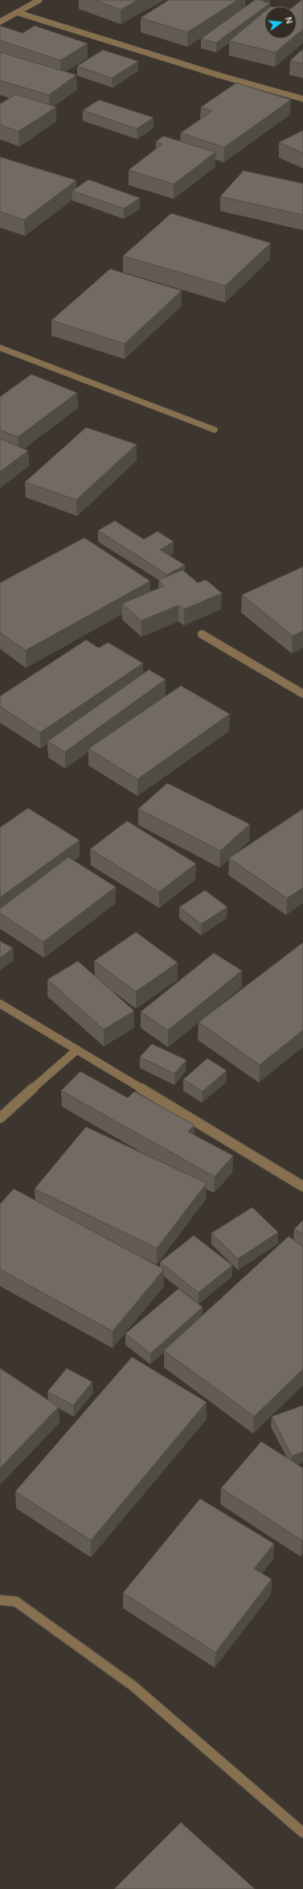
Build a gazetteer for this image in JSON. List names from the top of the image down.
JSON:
{
  "north": "right"
}
